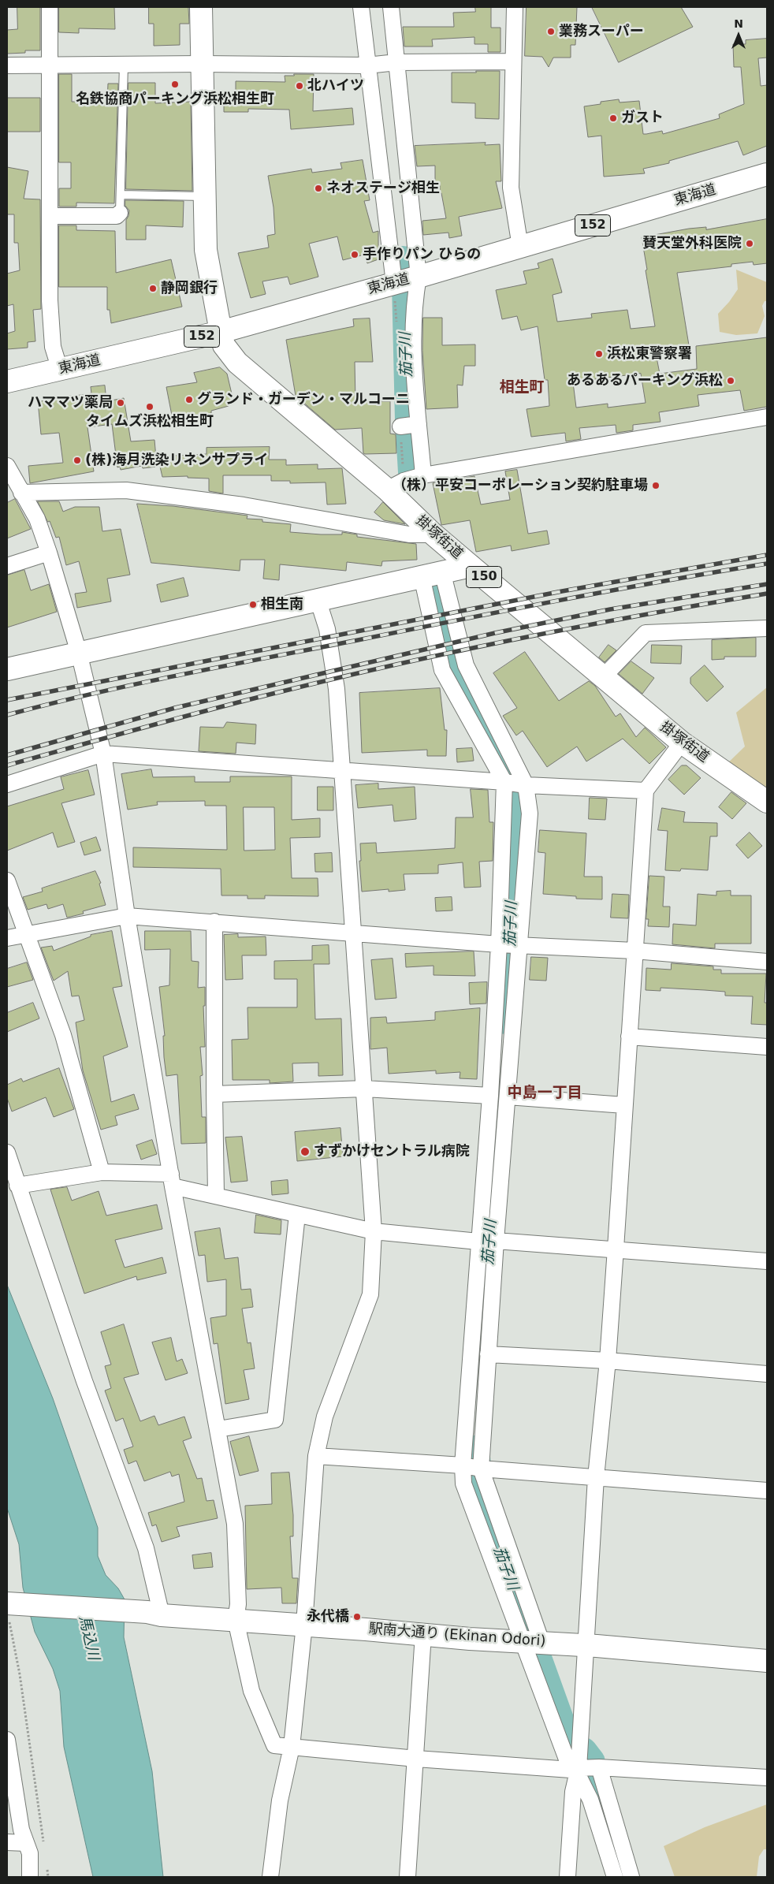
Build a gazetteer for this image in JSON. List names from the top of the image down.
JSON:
{
  "streets": {
    "main road": [
      "東海道",
      "152",
      "掛塚街道",
      "150",
      "駅南大通り (Ekinan Odori)"
    ]
  },
  "crossings": [
    ["東海道", "掛塚街道"]
  ],
  "districts": ["相生町", "中島一丁目"],
  "water": ["茄子川", "馬込川"],
  "places": [
    "業務スーパー",
    "名鉄協商パーキング浜松相生町",
    "北ハイツ",
    "ガスト",
    "ネオステージ相生",
    "賛天堂外科医院",
    "手作りパン ひらの",
    "静岡銀行",
    "浜松東警察署",
    "あるあるパーキング浜松",
    "グランド・ガーデン・マルコーニ",
    "ハママツ薬局",
    "タイムズ浜松相生町",
    "(株)海月洗染リネンサプライ",
    "（株）平安コーポレーション契約駐車場",
    "相生南",
    "すずかけセントラル病院",
    "永代橋"
  ],
  "north": "top"
}
